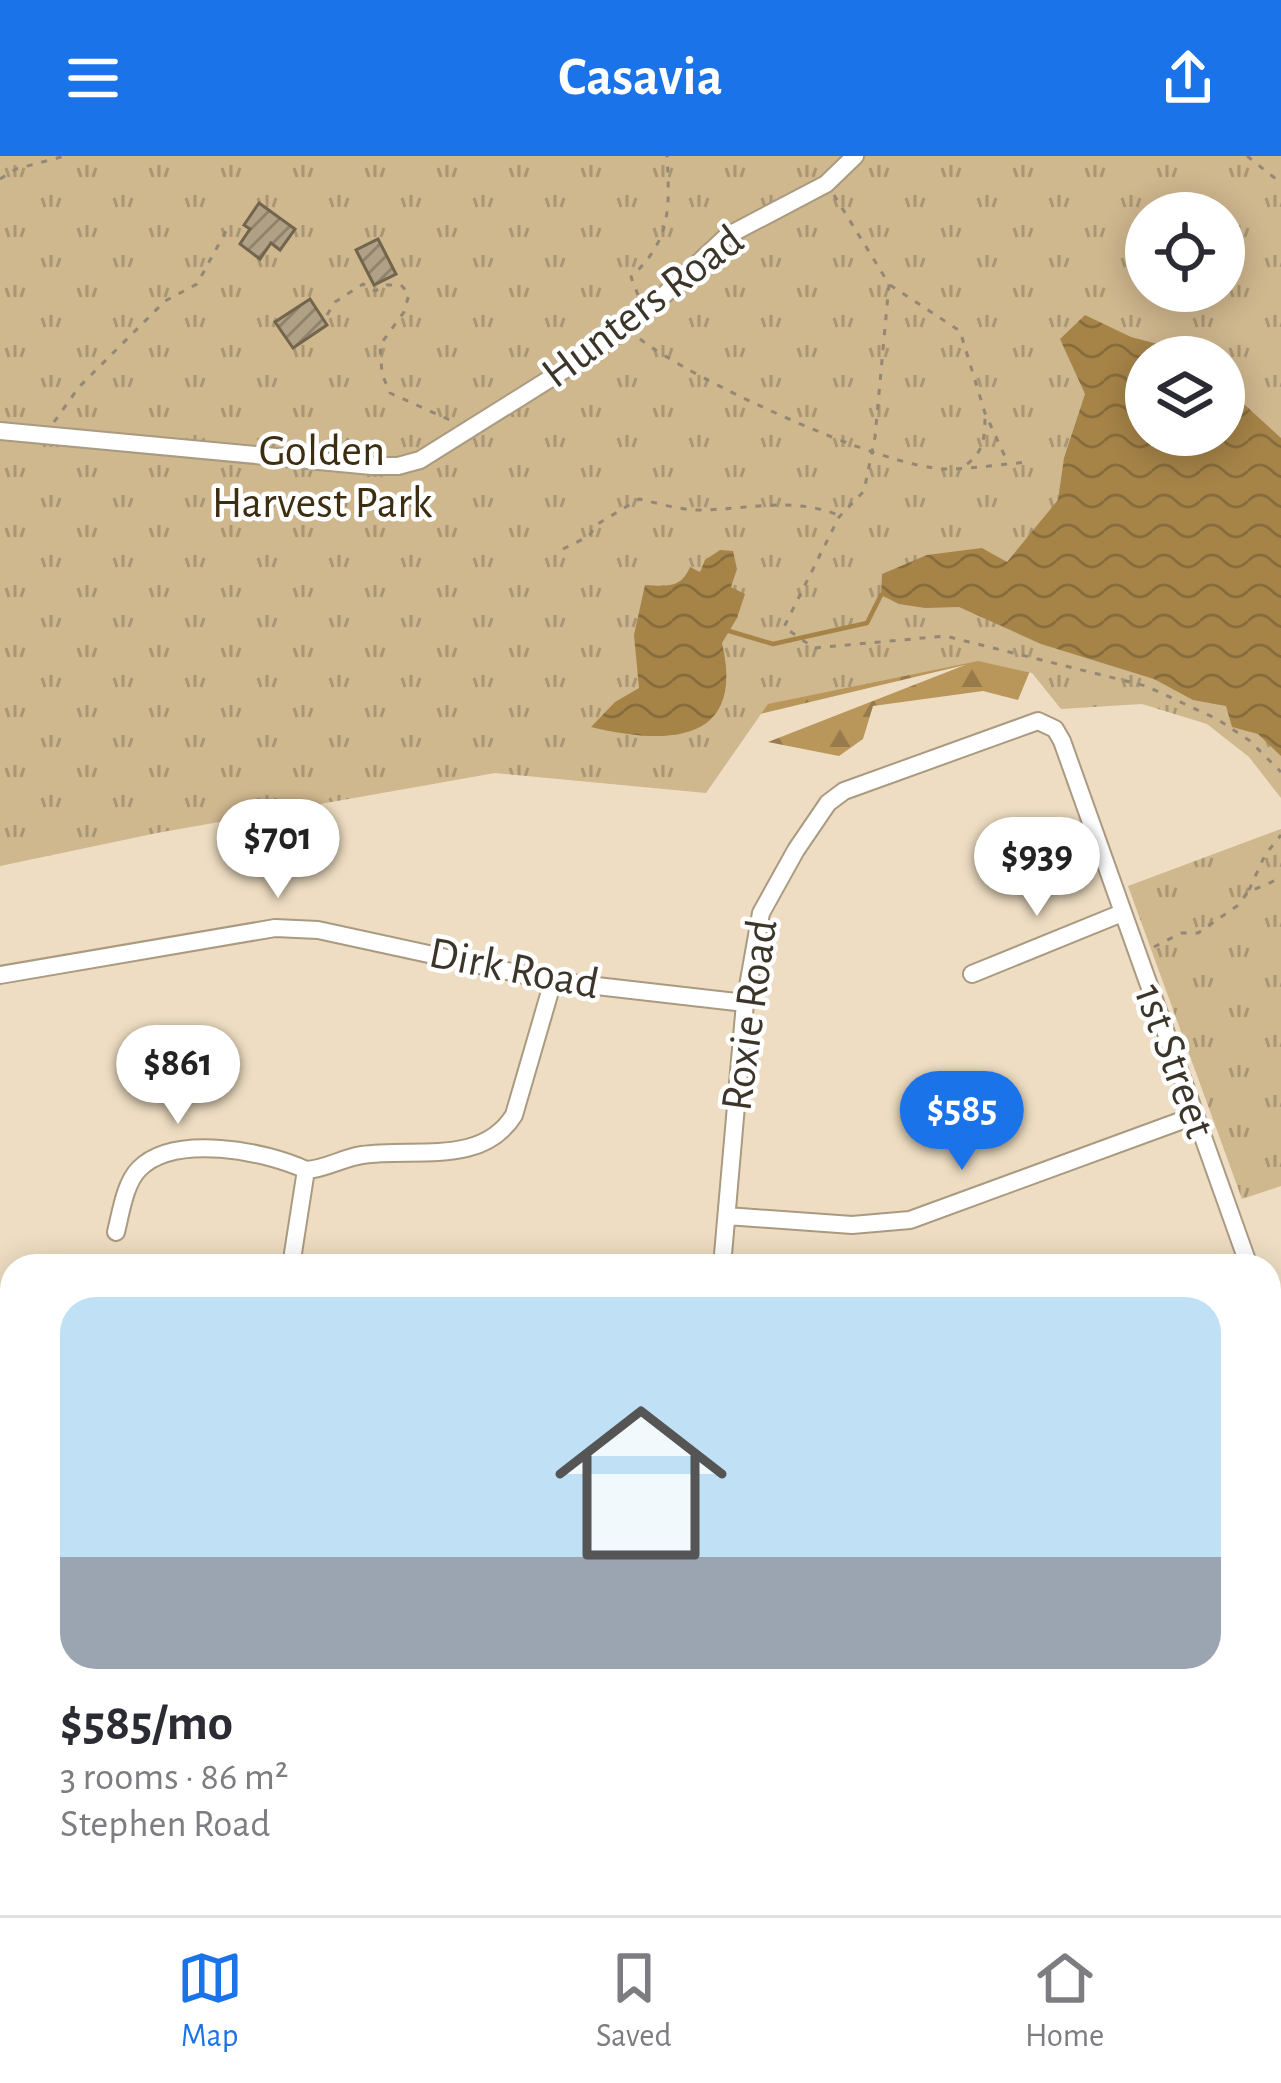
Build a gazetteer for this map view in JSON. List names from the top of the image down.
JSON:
{
  "streets": {
    "street": [
      "Hunters Road",
      "Dirk Road",
      "Roxie Road",
      "1st Street"
    ]
  },
  "crossings": [
    ["Dirk Road", "Roxie Road"],
    ["Roxie Road", "1st Street"]
  ],
  "parks": ["Golden Harvest Park"],
  "page": {
    "header": "Casavia",
    "price": [
      "$701",
      "$939",
      "$861",
      "$585"
    ],
    "list": [
      {
        "name": "$585/mo",
        "note": "3 rooms · 86 m² · Stephen Road"
      }
    ],
    "tabs": ["Map", "Saved", "Home"]
  }
}
